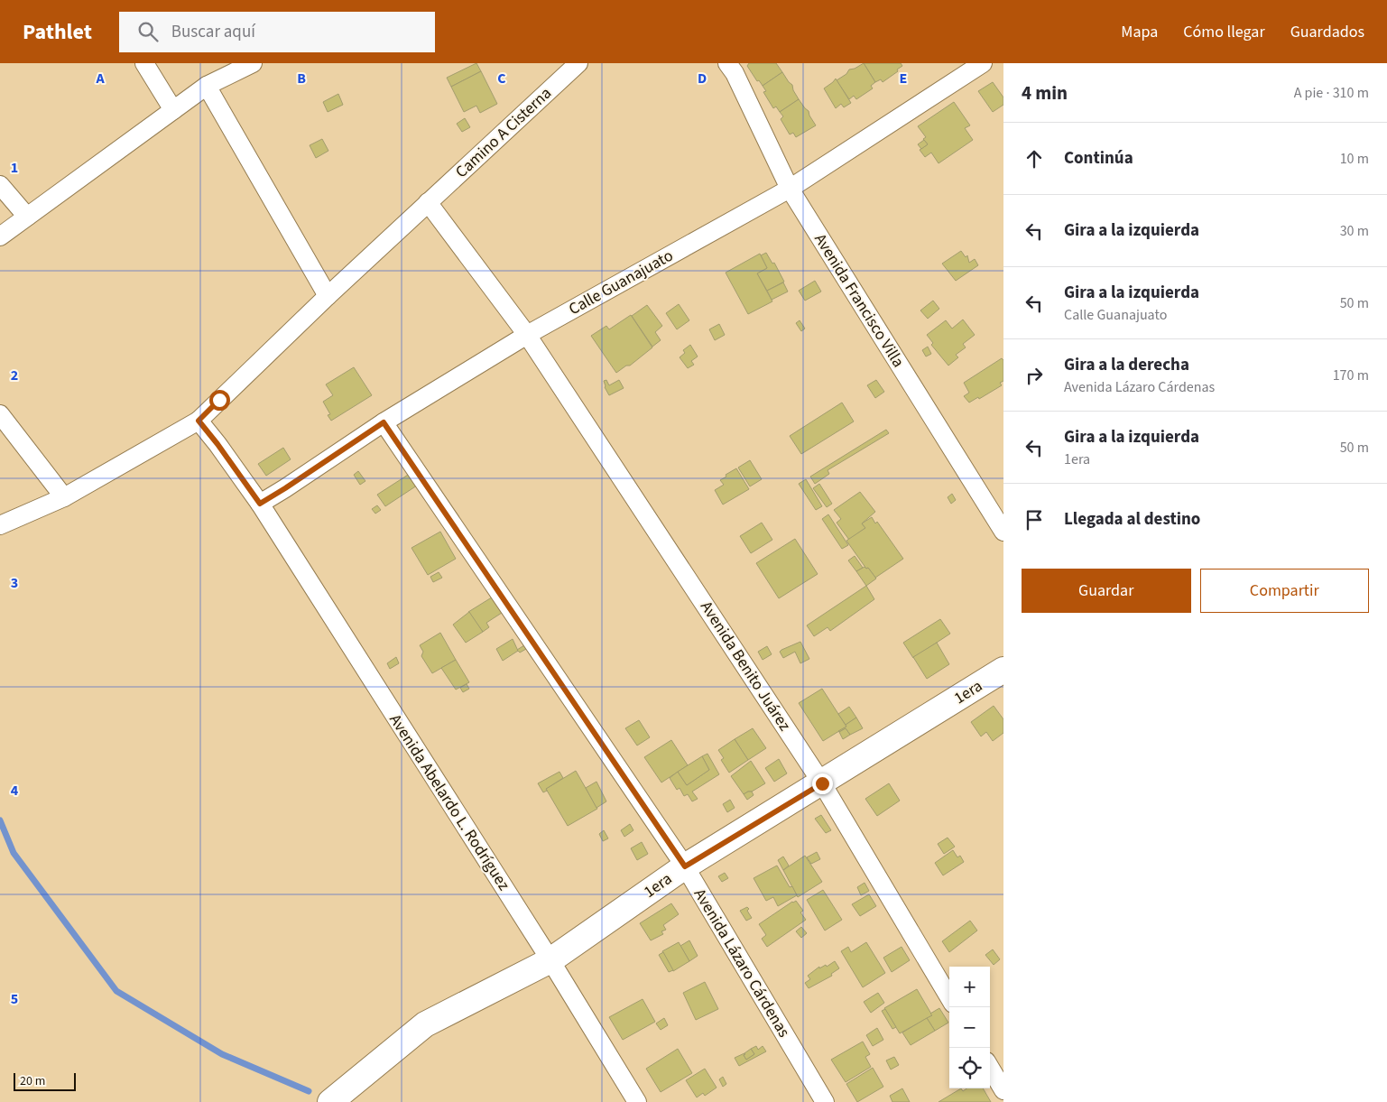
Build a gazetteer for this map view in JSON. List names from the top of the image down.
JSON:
{
  "streets": {
    "main road": ["1era"],
    "street": [
      "Camino A Cisterna",
      "Calle Guanajuato",
      "Avenida Francisco Villa",
      "Avenida Benito Juárez",
      "Avenida Abelardo L. Rodríguez",
      "Avenida Lázaro Cárdenas"
    ]
  },
  "crossings": [
    ["Camino A Cisterna", "Avenida Benito Juárez"],
    ["Camino A Cisterna", "Avenida Abelardo L. Rodríguez"],
    ["Calle Guanajuato", "Avenida Francisco Villa"],
    ["Calle Guanajuato", "Avenida Benito Juárez"],
    ["Calle Guanajuato", "Avenida Abelardo L. Rodríguez"],
    ["Calle Guanajuato", "Avenida Lázaro Cárdenas"],
    ["Avenida Benito Juárez", "1era"],
    ["1era", "Avenida Abelardo L. Rodríguez"],
    ["1era", "Avenida Lázaro Cárdenas"]
  ],
  "scale_bar": "20 m",
  "page": {
    "header": "Pathlet",
    "search": "Buscar aquí",
    "nav": ["Mapa", "Cómo llegar", "Guardados"],
    "heading": ["4 min", "A pie · 310 m"],
    "list": [
      ["Continúa", "10 m"],
      ["Gira a la izquierda", "30 m"],
      ["Gira a la izquierda", "Calle Guanajuato", "50 m"],
      ["Gira a la derecha", "Avenida Lázaro Cárdenas", "170 m"],
      ["Gira a la izquierda", "1era", "50 m"],
      "Llegada al destino"
    ],
    "buttons": ["Guardar", "Compartir"],
    "map_buttons": ["+", "−"],
    "scale": "20 m"
  },
  "grid": {
    "columns": [
      "A",
      "B",
      "C",
      "D",
      "E"
    ],
    "rows": [
      "1",
      "2",
      "3",
      "4",
      "5"
    ]
  }
}
